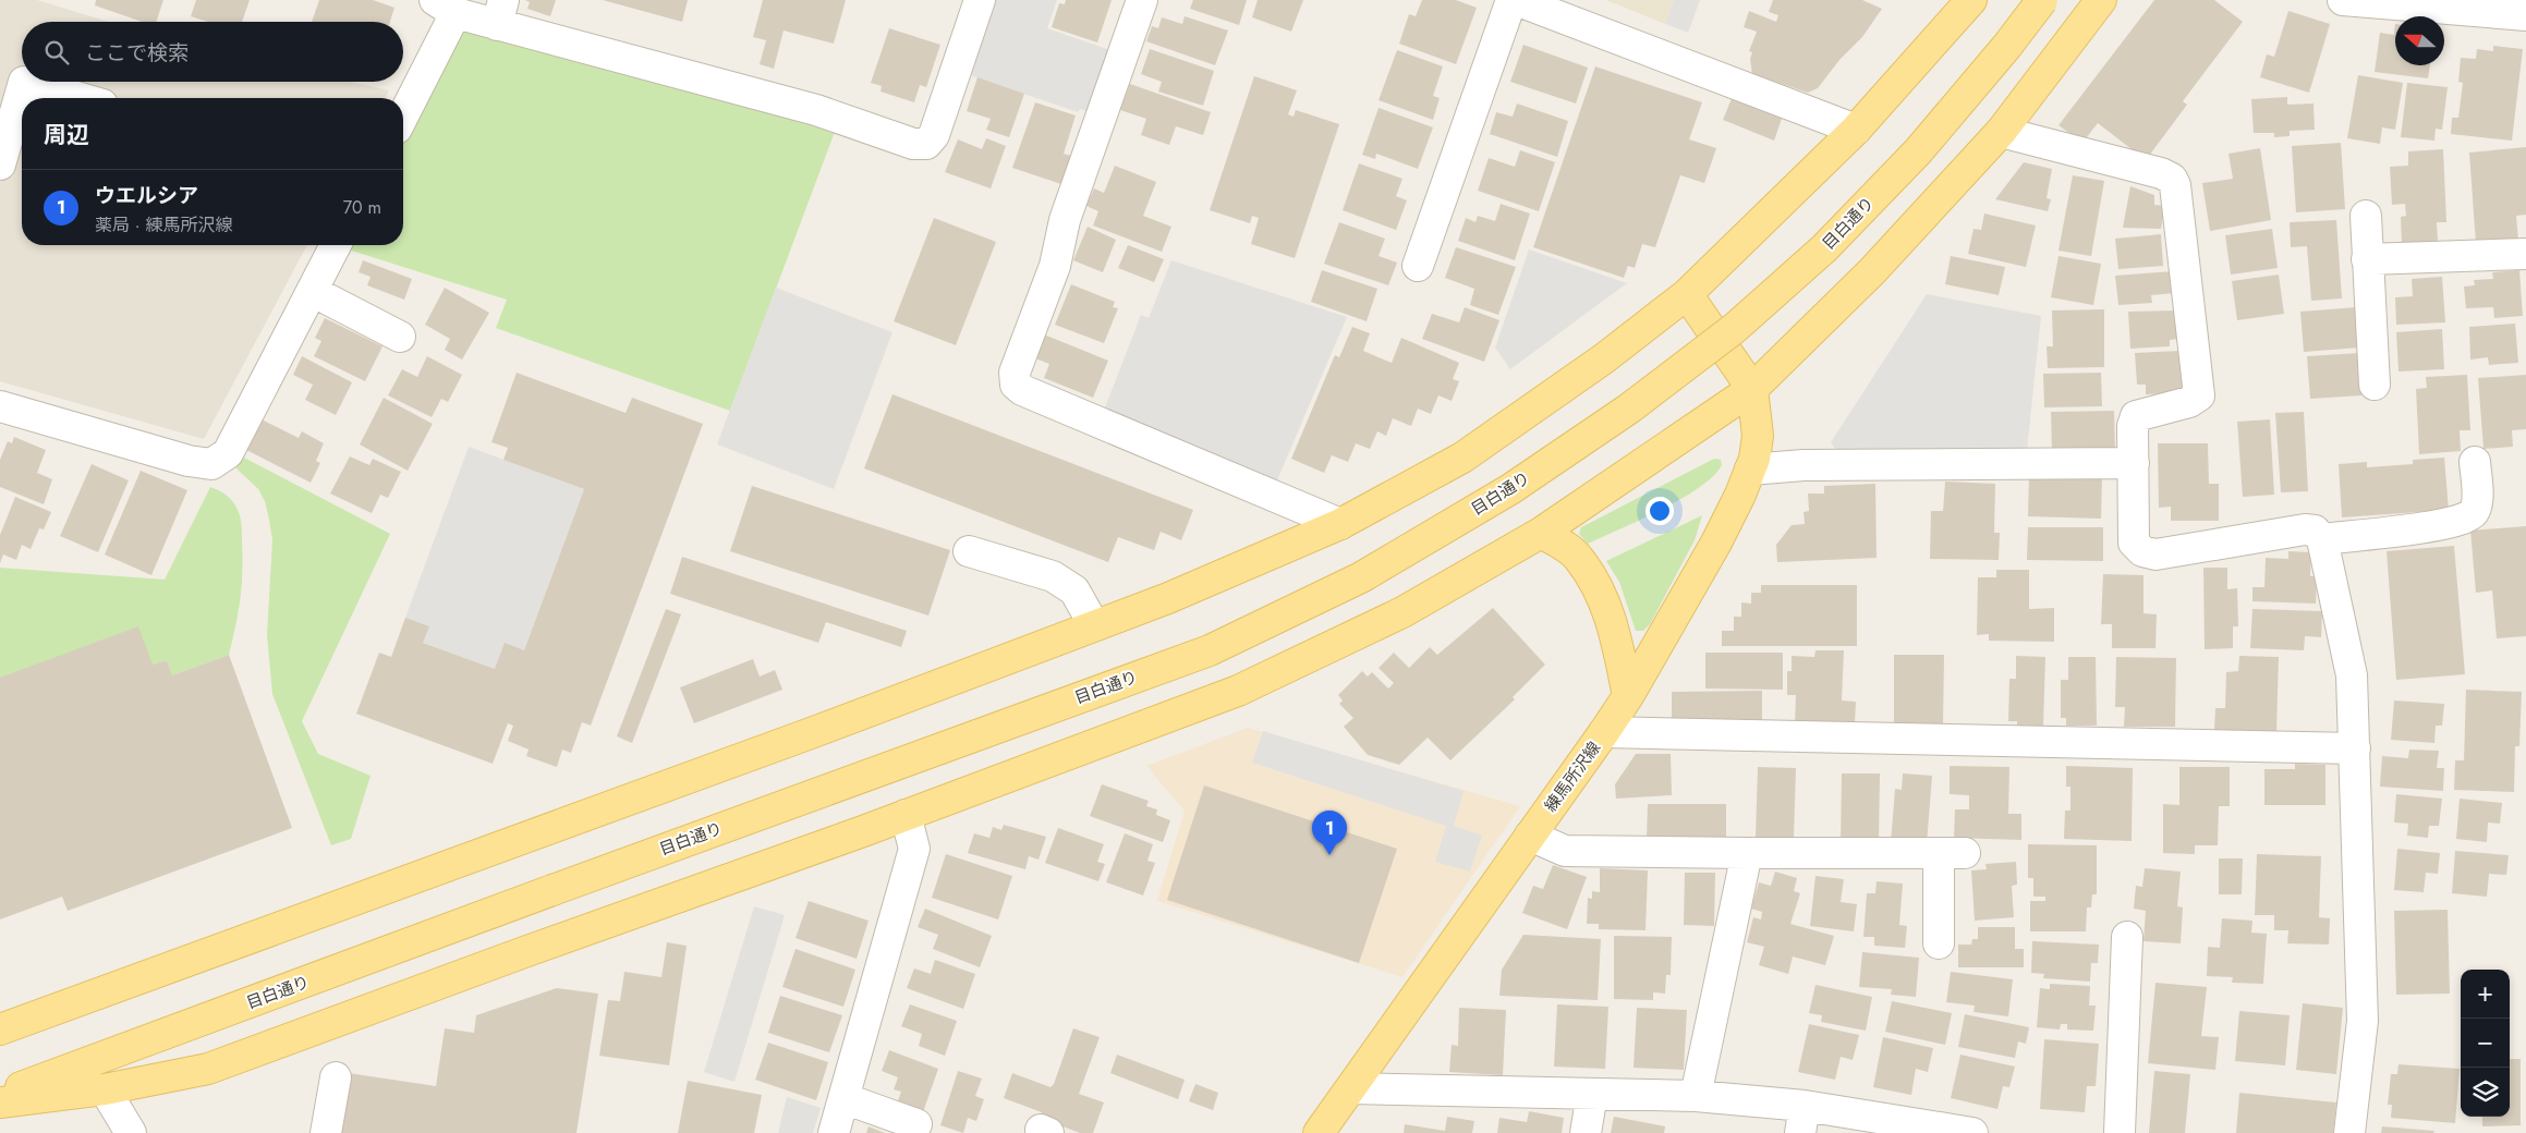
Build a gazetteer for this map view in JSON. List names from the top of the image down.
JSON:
{
  "streets": {
    "main road": ["目白通り", "練馬所沢線"]
  },
  "north": "left",
  "page": {
    "search": "ここで検索",
    "heading": "周辺",
    "list": [
      {
        "mark": "1",
        "name": "ウエルシア",
        "note": "薬局 · 練馬所沢線",
        "value": "70 m"
      }
    ],
    "pins": "1",
    "map_buttons": ["+", "−"]
  }
}
